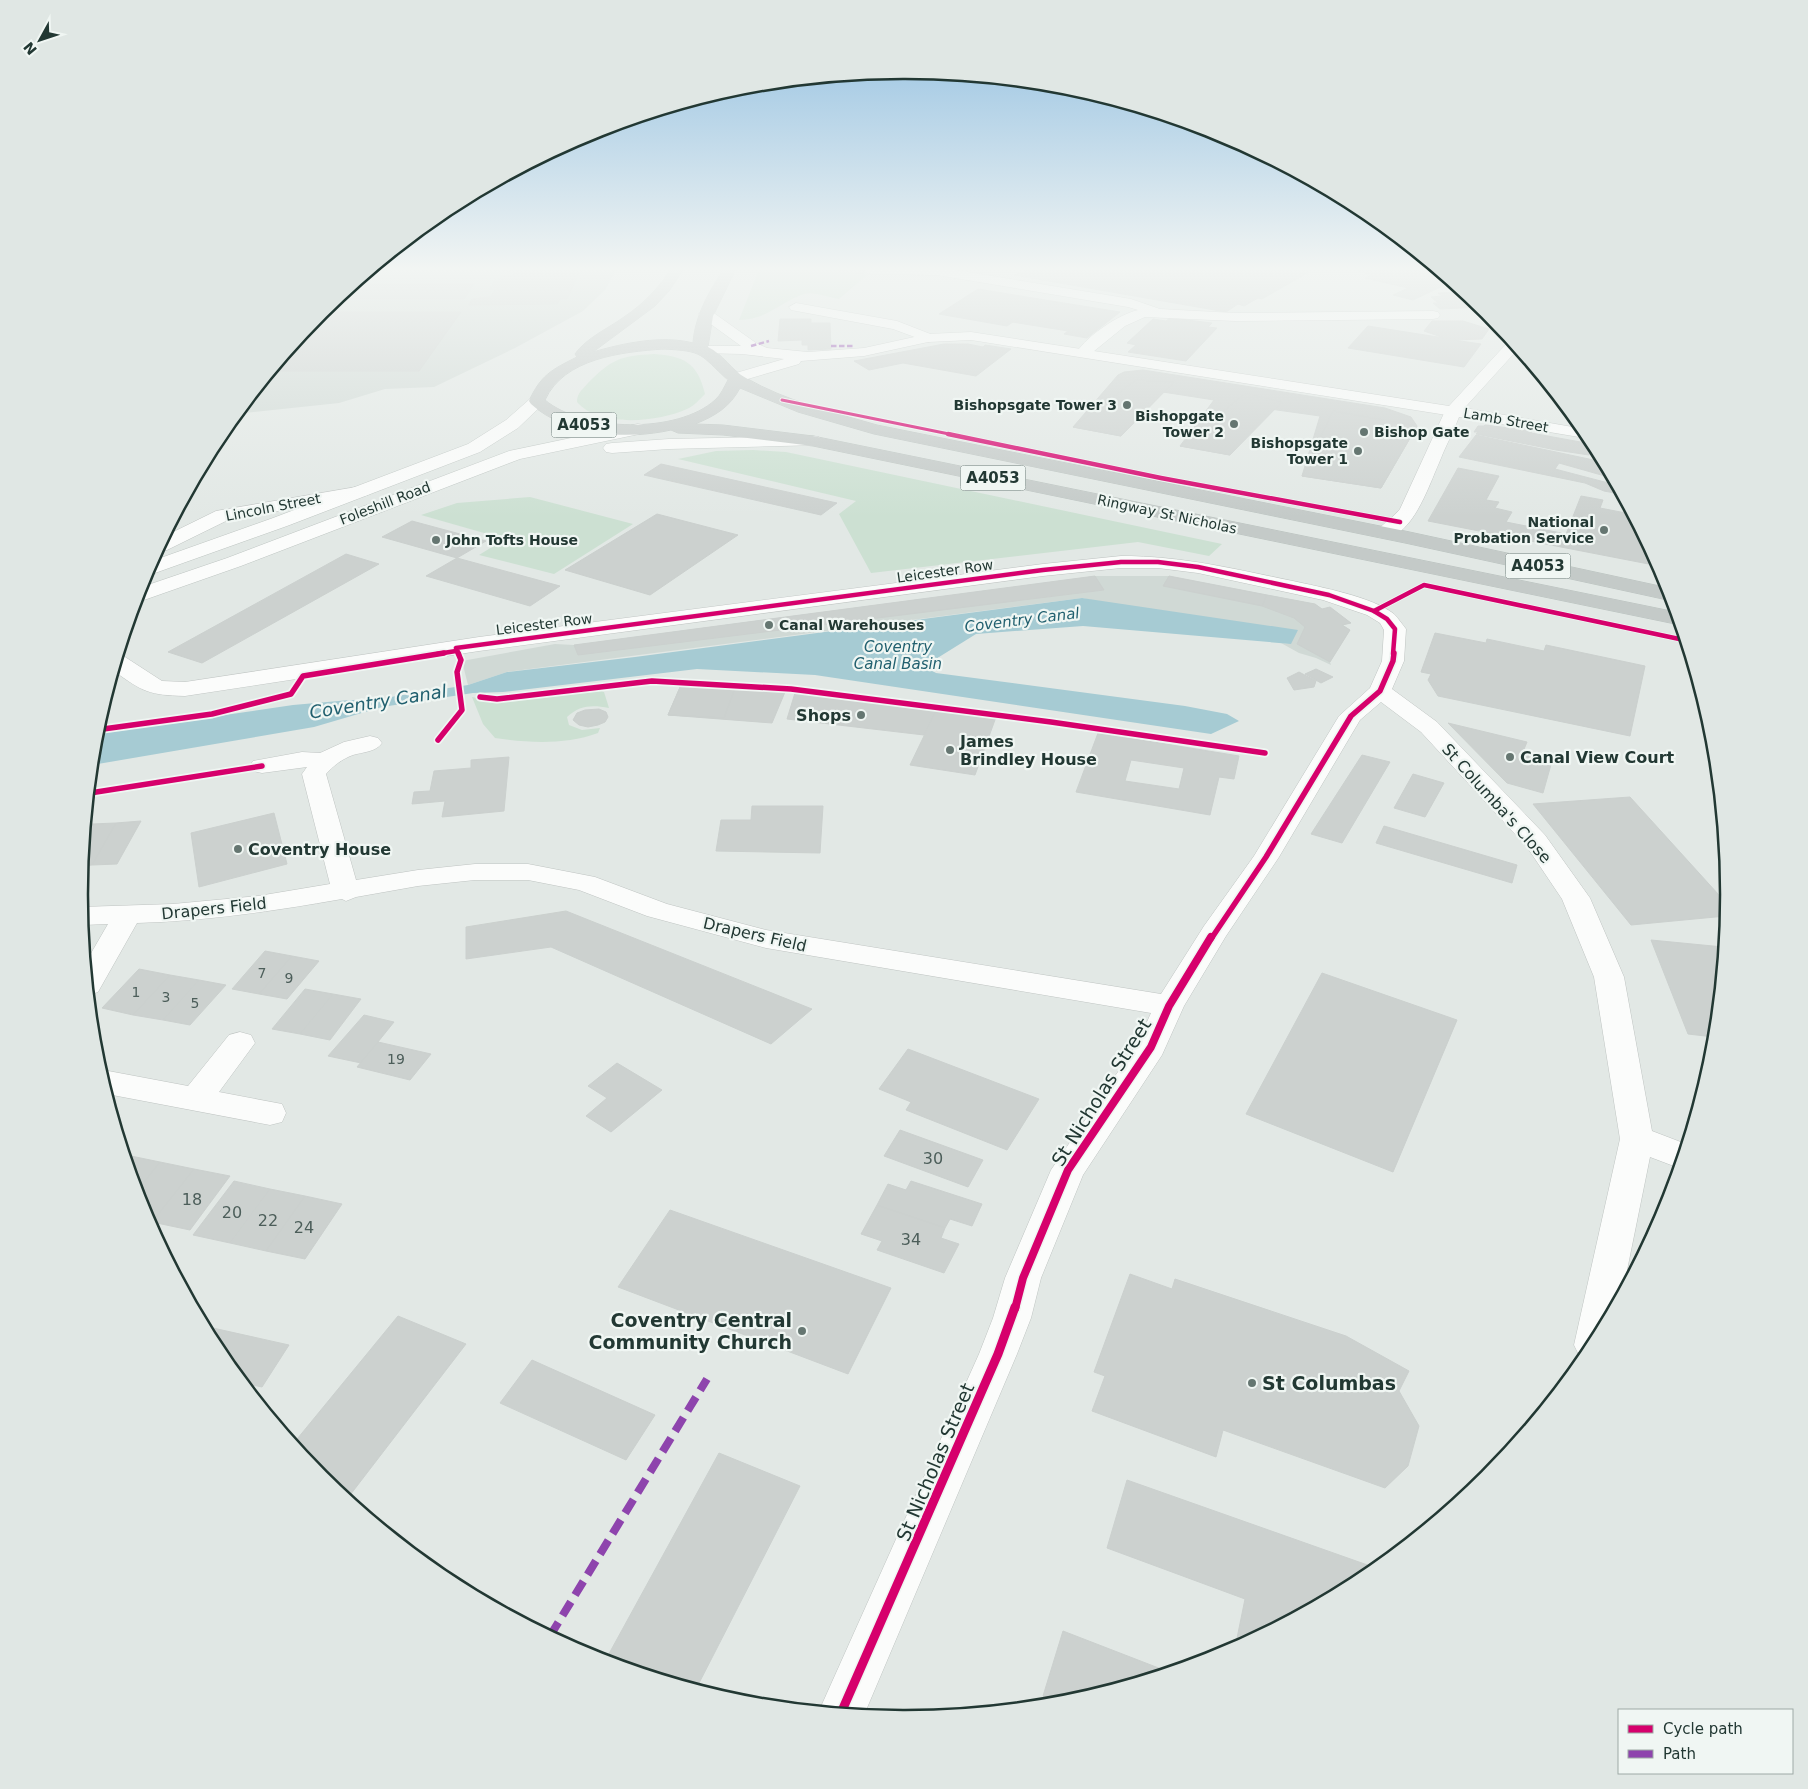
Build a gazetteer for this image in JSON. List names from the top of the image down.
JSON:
{
  "streets": {
    "highway": ["A4053", "Ringway St Nicholas"],
    "street": [
      "Lamb Street",
      "Foleshill Road",
      "Lincoln Street",
      "Leicester Row",
      "St Columba's Close",
      "Drapers Field",
      "St Nicholas Street"
    ]
  },
  "crossings": [
    ["A4053", "Foleshill Road"],
    ["A4053", "Ringway St Nicholas"],
    ["Foleshill Road", "Lincoln Street"],
    ["Foleshill Road", "Ringway St Nicholas"],
    ["Leicester Row", "St Columba's Close"],
    ["Leicester Row", "St Nicholas Street"],
    ["St Columba's Close", "St Nicholas Street"],
    ["Drapers Field", "St Nicholas Street"]
  ],
  "water": ["Coventry Canal", "Coventry Canal Basin"],
  "places": [
    "Bishopsgate Tower 3",
    "Bishopgate Tower 2",
    "Bishop Gate",
    "Bishopsgate Tower 1",
    "National Probation Service",
    "John Tofts House",
    "Canal Warehouses",
    "Shops",
    "James Brindley House",
    "Canal View Court",
    "Coventry House",
    "Coventry Central Community Church",
    "St Columbas"
  ],
  "house_numbers": [
    "7",
    "9",
    "1",
    "3",
    "5",
    "19",
    "30",
    "18",
    "20",
    "22",
    "24",
    "34"
  ],
  "legend": ["Cycle path", "Path"],
  "north": "bottom left"
}
